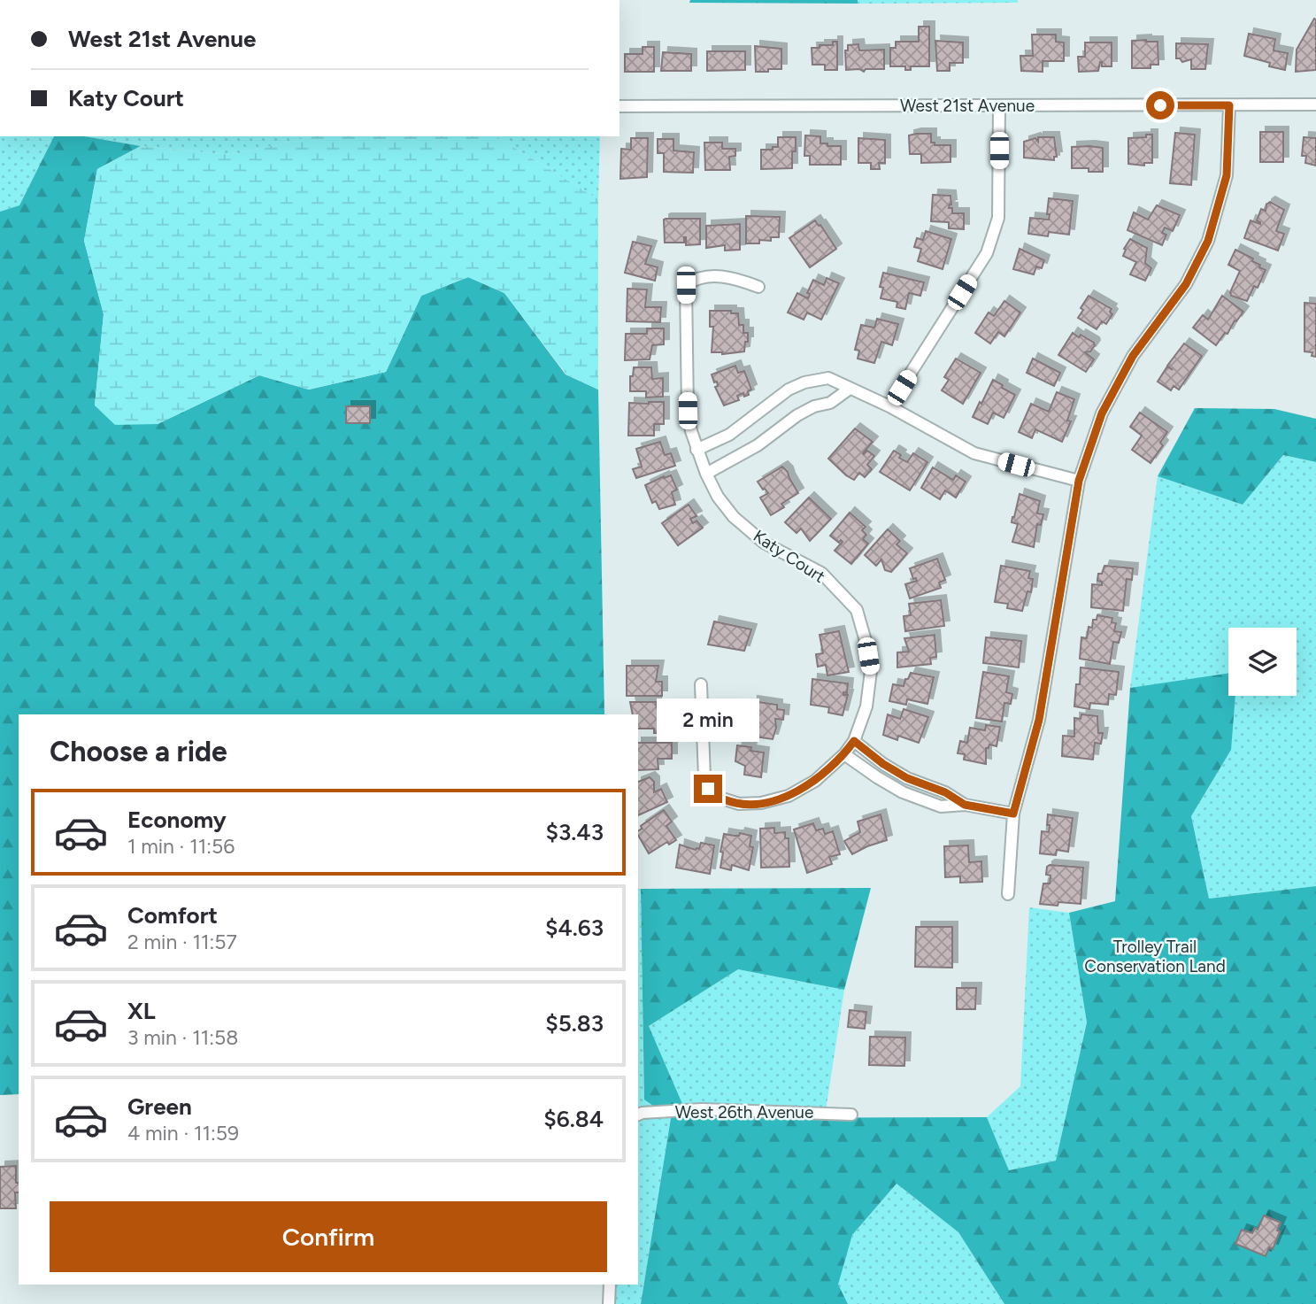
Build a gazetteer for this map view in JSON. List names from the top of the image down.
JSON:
{
  "streets": {
    "street": ["West 21st Avenue", "Katy Court", "West 26th Avenue"]
  },
  "parks": ["Trolley Trail Conservation Land"],
  "page": {
    "banner": ["West 21st Avenue", "Katy Court"],
    "bubble": "2 min",
    "heading": "Choose a ride",
    "list": [
      {
        "name": "Economy",
        "note": "1 min · 11:56",
        "value": "$3.43"
      },
      {
        "name": "Comfort",
        "note": "2 min · 11:57",
        "value": "$4.63"
      },
      {
        "name": "XL",
        "note": "3 min · 11:58",
        "value": "$5.83"
      },
      {
        "name": "Green",
        "note": "4 min · 11:59",
        "value": "$6.84"
      }
    ],
    "buttons": "Confirm"
  }
}
